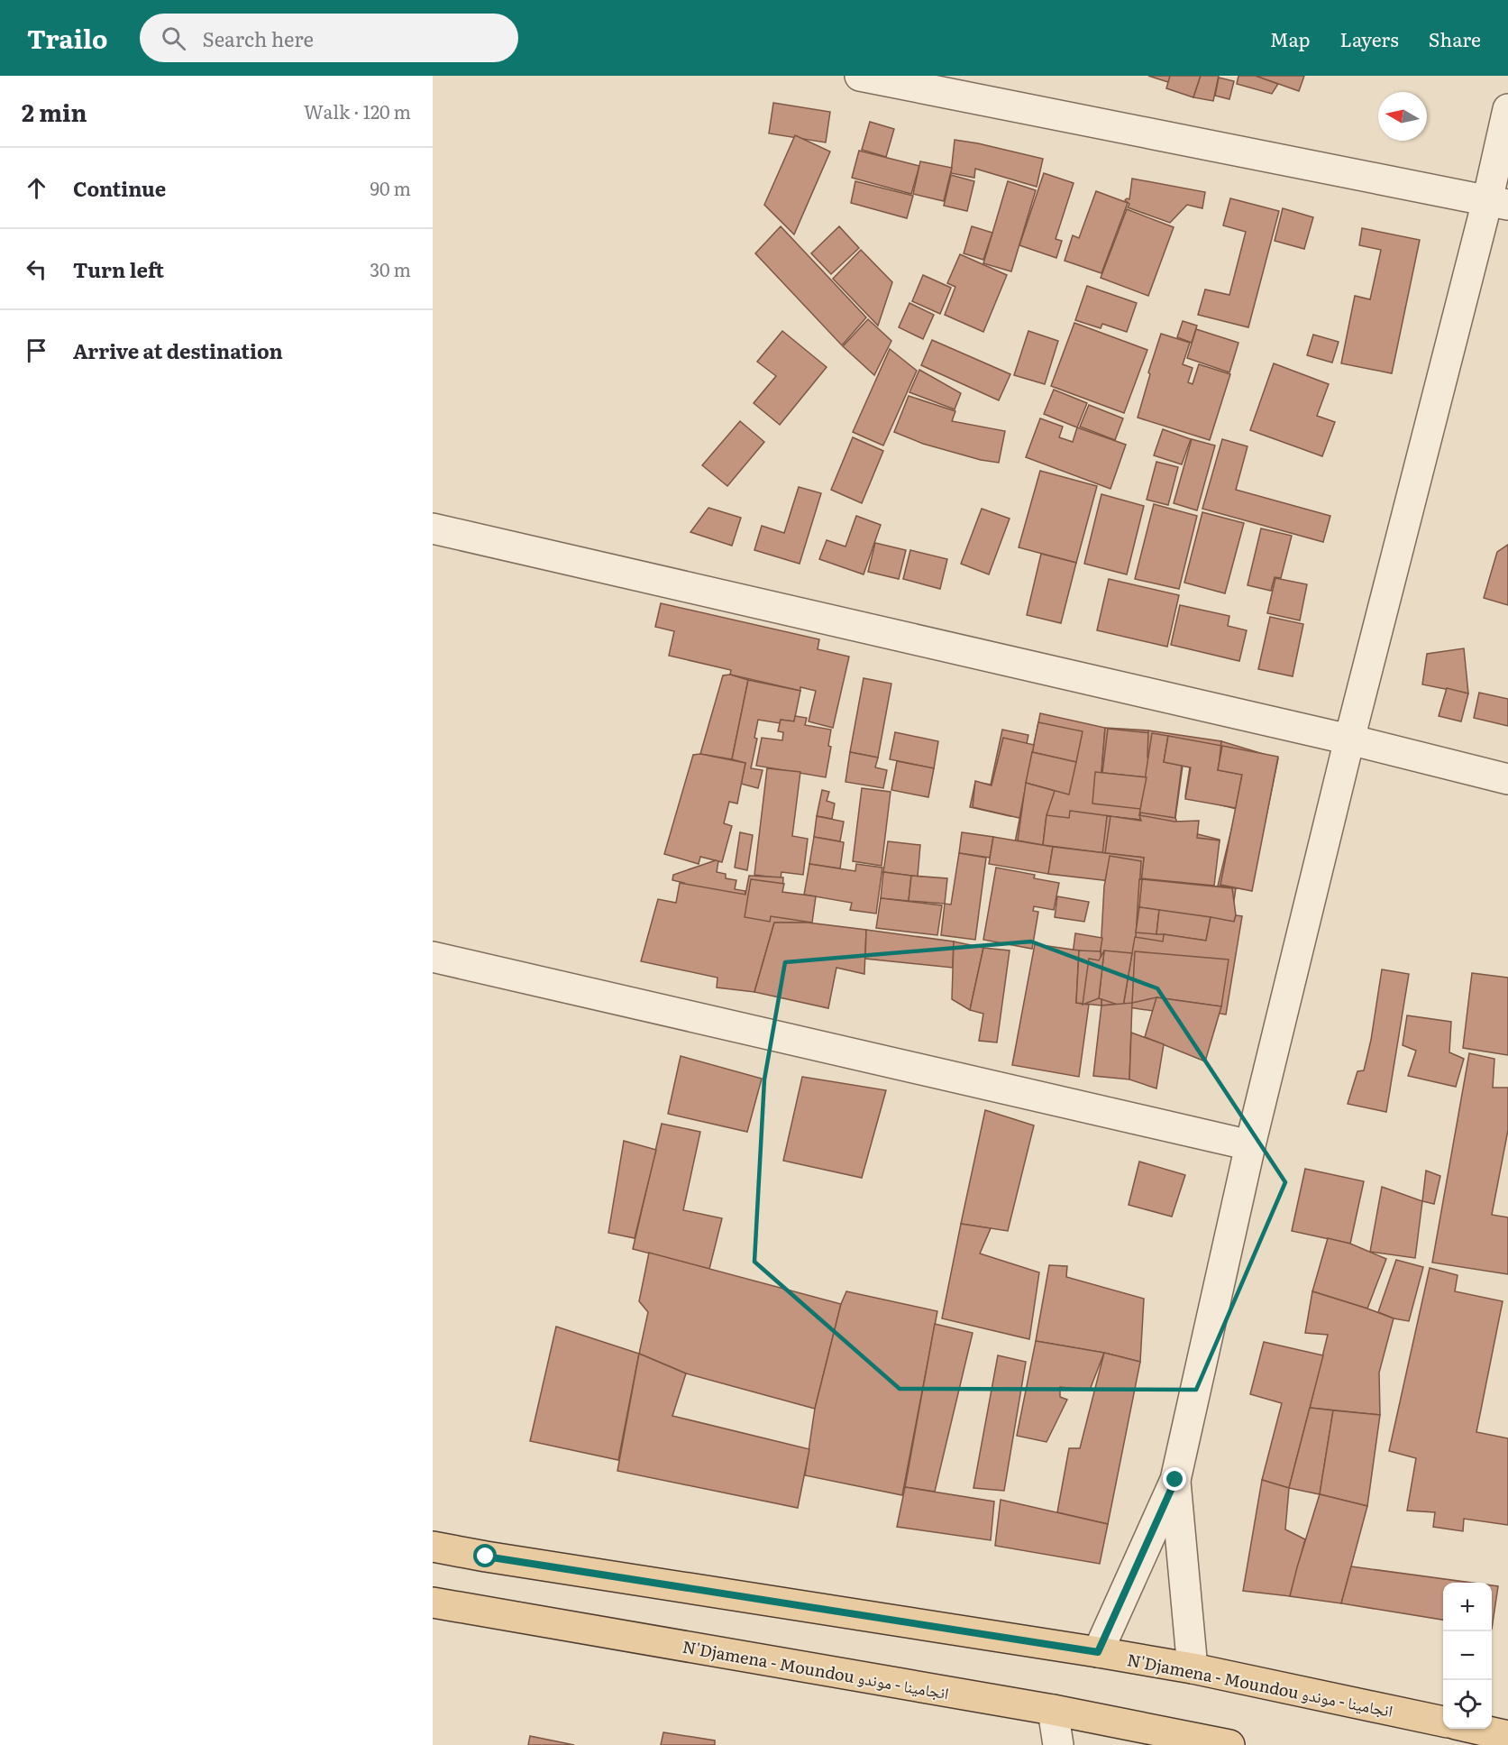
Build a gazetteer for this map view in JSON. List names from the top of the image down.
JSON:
{
  "streets": {
    "main road": ["N'Djamena - Moundou انجامينا - موندو"]
  },
  "north": "left",
  "page": {
    "header": "Trailo",
    "search": "Search here",
    "nav": ["Map", "Layers", "Share"],
    "heading": ["2 min", "Walk · 120 m"],
    "list": [
      ["Continue", "90 m"],
      ["Turn left", "30 m"],
      "Arrive at destination"
    ],
    "map_buttons": ["+", "−"]
  }
}
